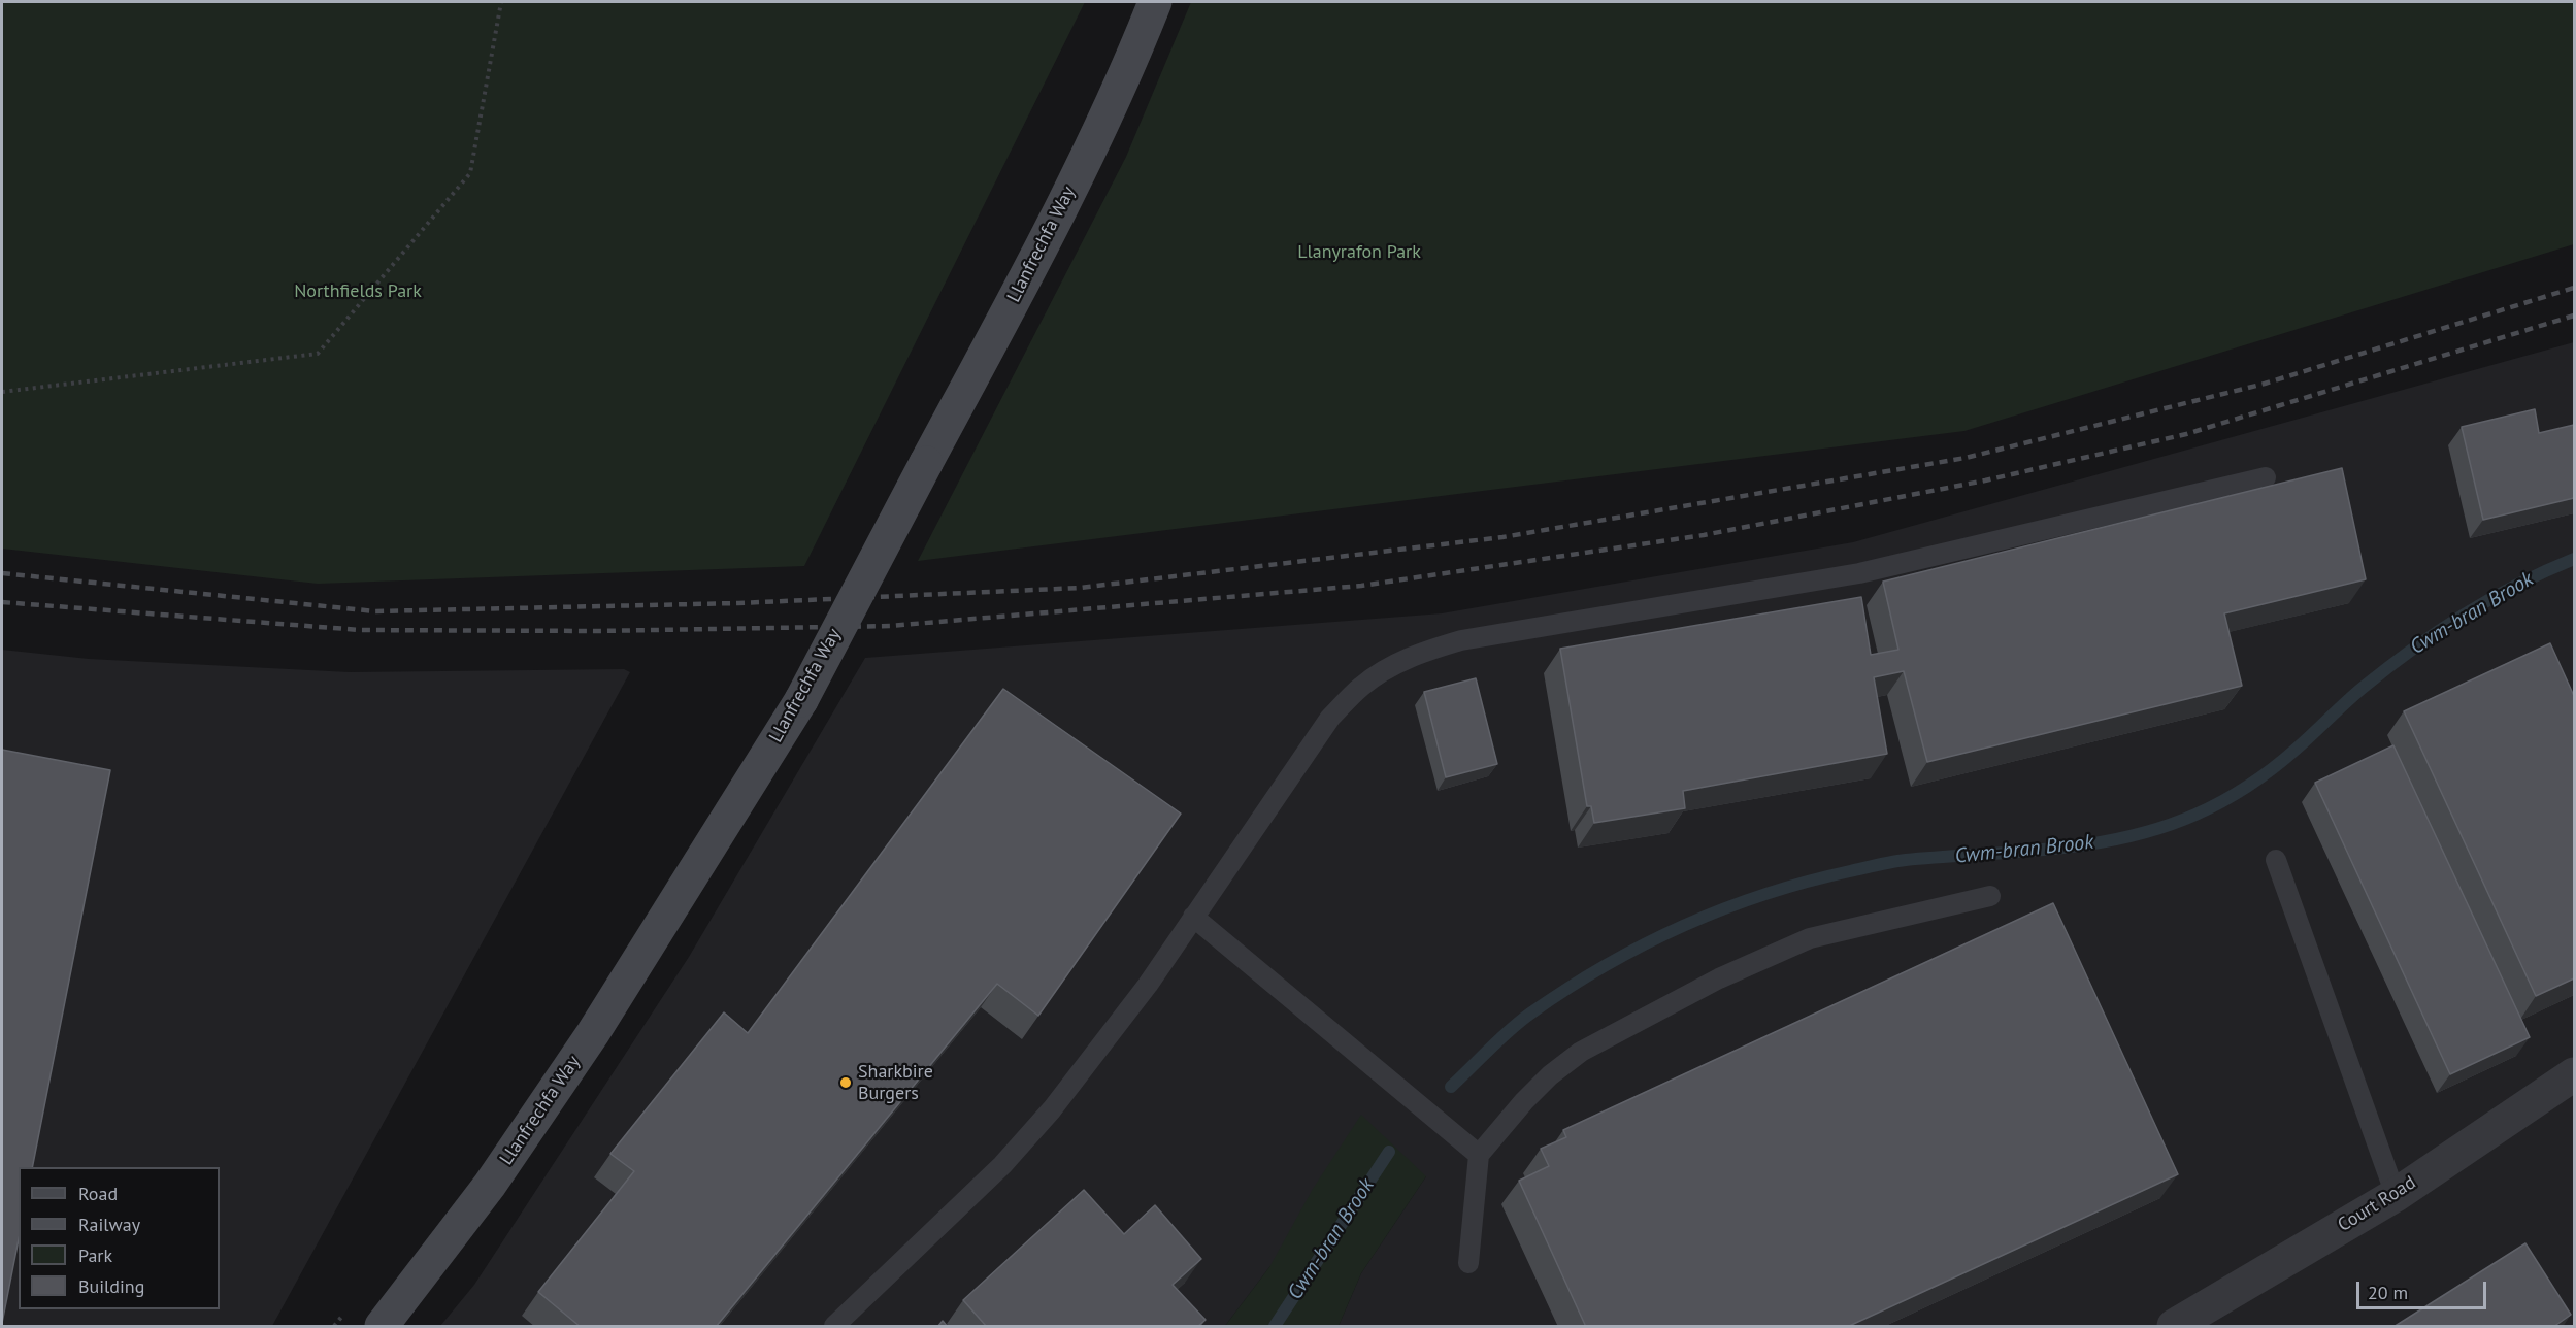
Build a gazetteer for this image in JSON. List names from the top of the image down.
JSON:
{
  "streets": {
    "street": ["Llanfrechfa Way", "Court Road"]
  },
  "water": ["Cwm-bran Brook"],
  "parks": ["Llanyrafon Park", "Northfields Park"],
  "places": ["Sharkbire Burgers"],
  "legend": [
    "Road",
    "Railway",
    "Park",
    "Building"
  ],
  "scale_bar": "20 m"
}
